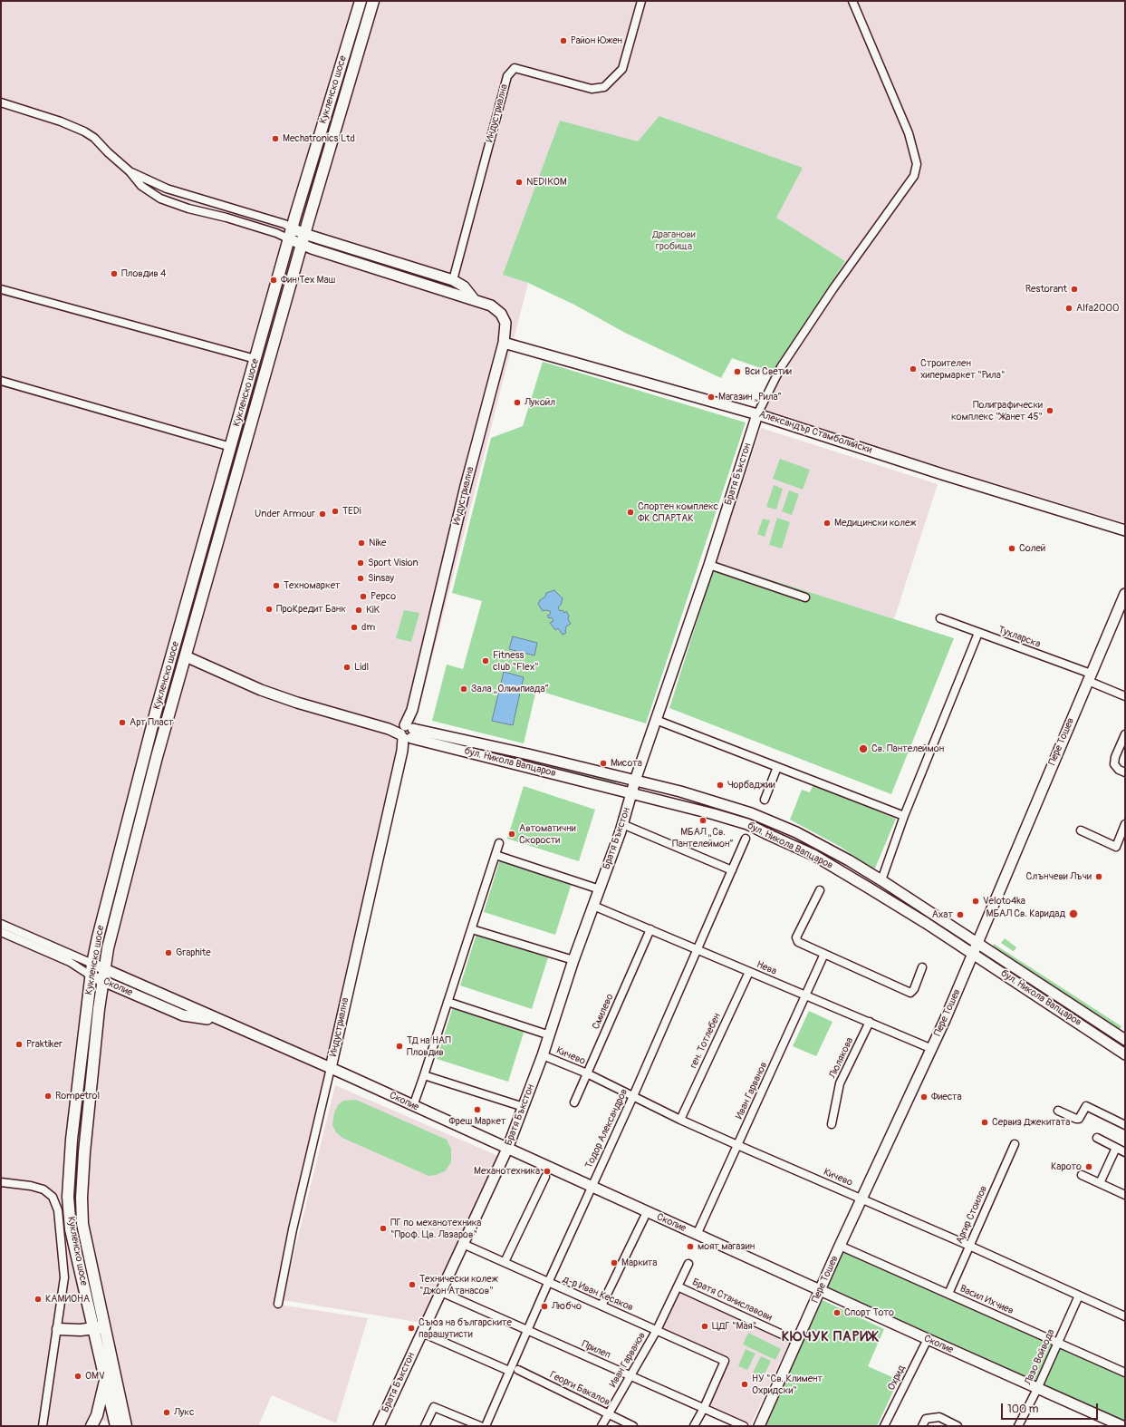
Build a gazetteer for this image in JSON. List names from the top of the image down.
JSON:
{
  "streets": {
    "main road": ["Кукленско шосе"],
    "street": [
      "Индустриална",
      "Александър Стамболийски",
      "Братя Бъкстон",
      "Тухларска",
      "Пере Тошев",
      "бул. Никола Вапцаров",
      "Нева",
      "Скопие",
      "Смилево",
      "ген. Тотлебен",
      "Кичево",
      "Люлякова",
      "Иван Гарванов",
      "Тодор Александров",
      "Аргир Стоилов",
      "д-р Иван Кесяков",
      "Братя Станиславови",
      "Васил Ихчиев",
      "Прилеп",
      "Лазо Войвода",
      "Охрид",
      "Георги Бакалов"
    ]
  },
  "crossings": [
    ["Кукленско шосе", "Индустриална"],
    ["Кукленско шосе", "бул. Никола Вапцаров"],
    ["Кукленско шосе", "Скопие"],
    ["Индустриална", "Александър Стамболийски"],
    ["Индустриална", "бул. Никола Вапцаров"],
    ["Индустриална", "Скопие"],
    ["Александър Стамболийски", "Братя Бъкстон"],
    ["Братя Бъкстон", "бул. Никола Вапцаров"],
    ["Братя Бъкстон", "Нева"],
    ["Братя Бъкстон", "Скопие"],
    ["Братя Бъкстон", "Кичево"],
    ["Братя Бъкстон", "д-р Иван Кесяков"],
    ["Братя Бъкстон", "Прилеп"],
    ["Тухларска", "Пере Тошев"],
    ["Пере Тошев", "бул. Никола Вапцаров"],
    ["Пере Тошев", "Нева"],
    ["Пере Тошев", "Скопие"],
    ["Пере Тошев", "Кичево"],
    ["Пере Тошев", "Братя Станиславови"],
    ["Пере Тошев", "Васил Ихчиев"],
    ["Нева", "Смилево"],
    ["Нева", "ген. Тотлебен"],
    ["Нева", "Люлякова"],
    ["Нева", "Иван Гарванов"],
    ["Нева", "Тодор Александров"],
    ["Скопие", "Иван Гарванов"],
    ["Скопие", "Тодор Александров"],
    ["Скопие", "Лазо Войвода"],
    ["Скопие", "Охрид"],
    ["Смилево", "Кичево"],
    ["ген. Тотлебен", "Кичево"],
    ["Кичево", "Иван Гарванов"],
    ["Кичево", "Тодор Александров"],
    ["Кичево", "Аргир Стоилов"],
    ["Кичево", "Лазо Войвода"],
    ["Иван Гарванов", "д-р Иван Кесяков"],
    ["Иван Гарванов", "Братя Станиславови"],
    ["Иван Гарванов", "Прилеп"],
    ["Иван Гарванов", "Георги Бакалов"],
    ["Тодор Александров", "д-р Иван Кесяков"],
    ["Тодор Александров", "Прилеп"],
    ["Аргир Стоилов", "Васил Ихчиев"],
    ["д-р Иван Кесяков", "Прилеп"],
    ["Васил Ихчиев", "Лазо Войвода"]
  ],
  "districts": ["КЮЧУК ПАРИЖ"],
  "parks": ["Драганови гробища"],
  "places": [
    "Район Южен",
    "Mechatronics Ltd",
    "NEDIKOM",
    "Пловдив 4",
    "Фин Тех Маш",
    "Restorant",
    "Alfa2000",
    "Строителен хипермаркет \"Рила\"",
    "Вси Светии",
    "Магазин „Рила“",
    "Лукойл",
    "Полиграфически комплекс \"Жанет 45\"",
    "TEDi",
    "Спортен комплекс ФК СПАРТАК",
    "Under Armour",
    "Медицински колеж",
    "Nike",
    "Солей",
    "Sport Vision",
    "Sinsay",
    "Техномаркет",
    "Pepco",
    "ПроКредит Банк",
    "KiK",
    "dm",
    "Fitness club \"Flex\"",
    "Lidl",
    "Зала „Олимпиада“",
    "Арт Пласт",
    "Св. Пантелеймон",
    "Мисота",
    "Чорбаджии",
    "МБАЛ „Св. Пантелеймон“",
    "Автоматични Скорости",
    "Слънчеви Лъчи",
    "Veloto4ka",
    "МБАЛ Св. Каридад",
    "Ахат",
    "Graphite",
    "Praktiker",
    "ТД на НАП Пловдив",
    "Rompetrol",
    "Фиеста",
    "Фреш Маркет",
    "Сервиз Джекитата",
    "Карото",
    "Механотехника",
    "ПГ по механотехника \"Проф. Цв. Лазаров\"",
    "моят магазин",
    "Маркита",
    "Технически колеж \"Джон Атанасов\"",
    "КАМИОНА",
    "Любчо",
    "Спорт Тото",
    "ЦДГ \"Мая\"",
    "Съюз на българските парашутисти",
    "OMV",
    "НУ \"Св. Климент Охридски\"",
    "Лукс"
  ],
  "scale_bar": "100 m"
}
